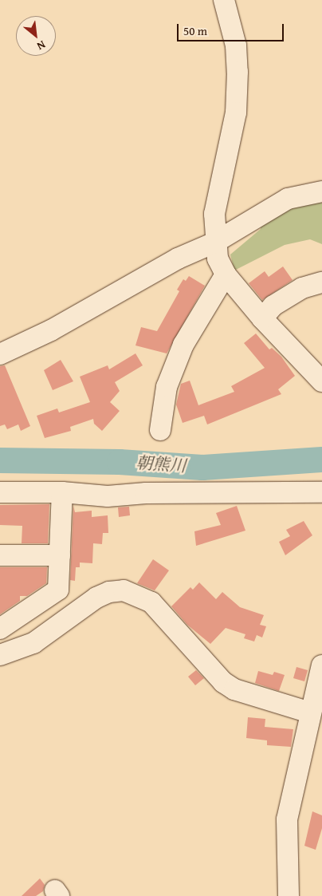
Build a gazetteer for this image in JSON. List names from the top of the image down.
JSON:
{
  "water": ["朝熊川"],
  "scale_bar": "50 m",
  "north": "bottom right"
}
